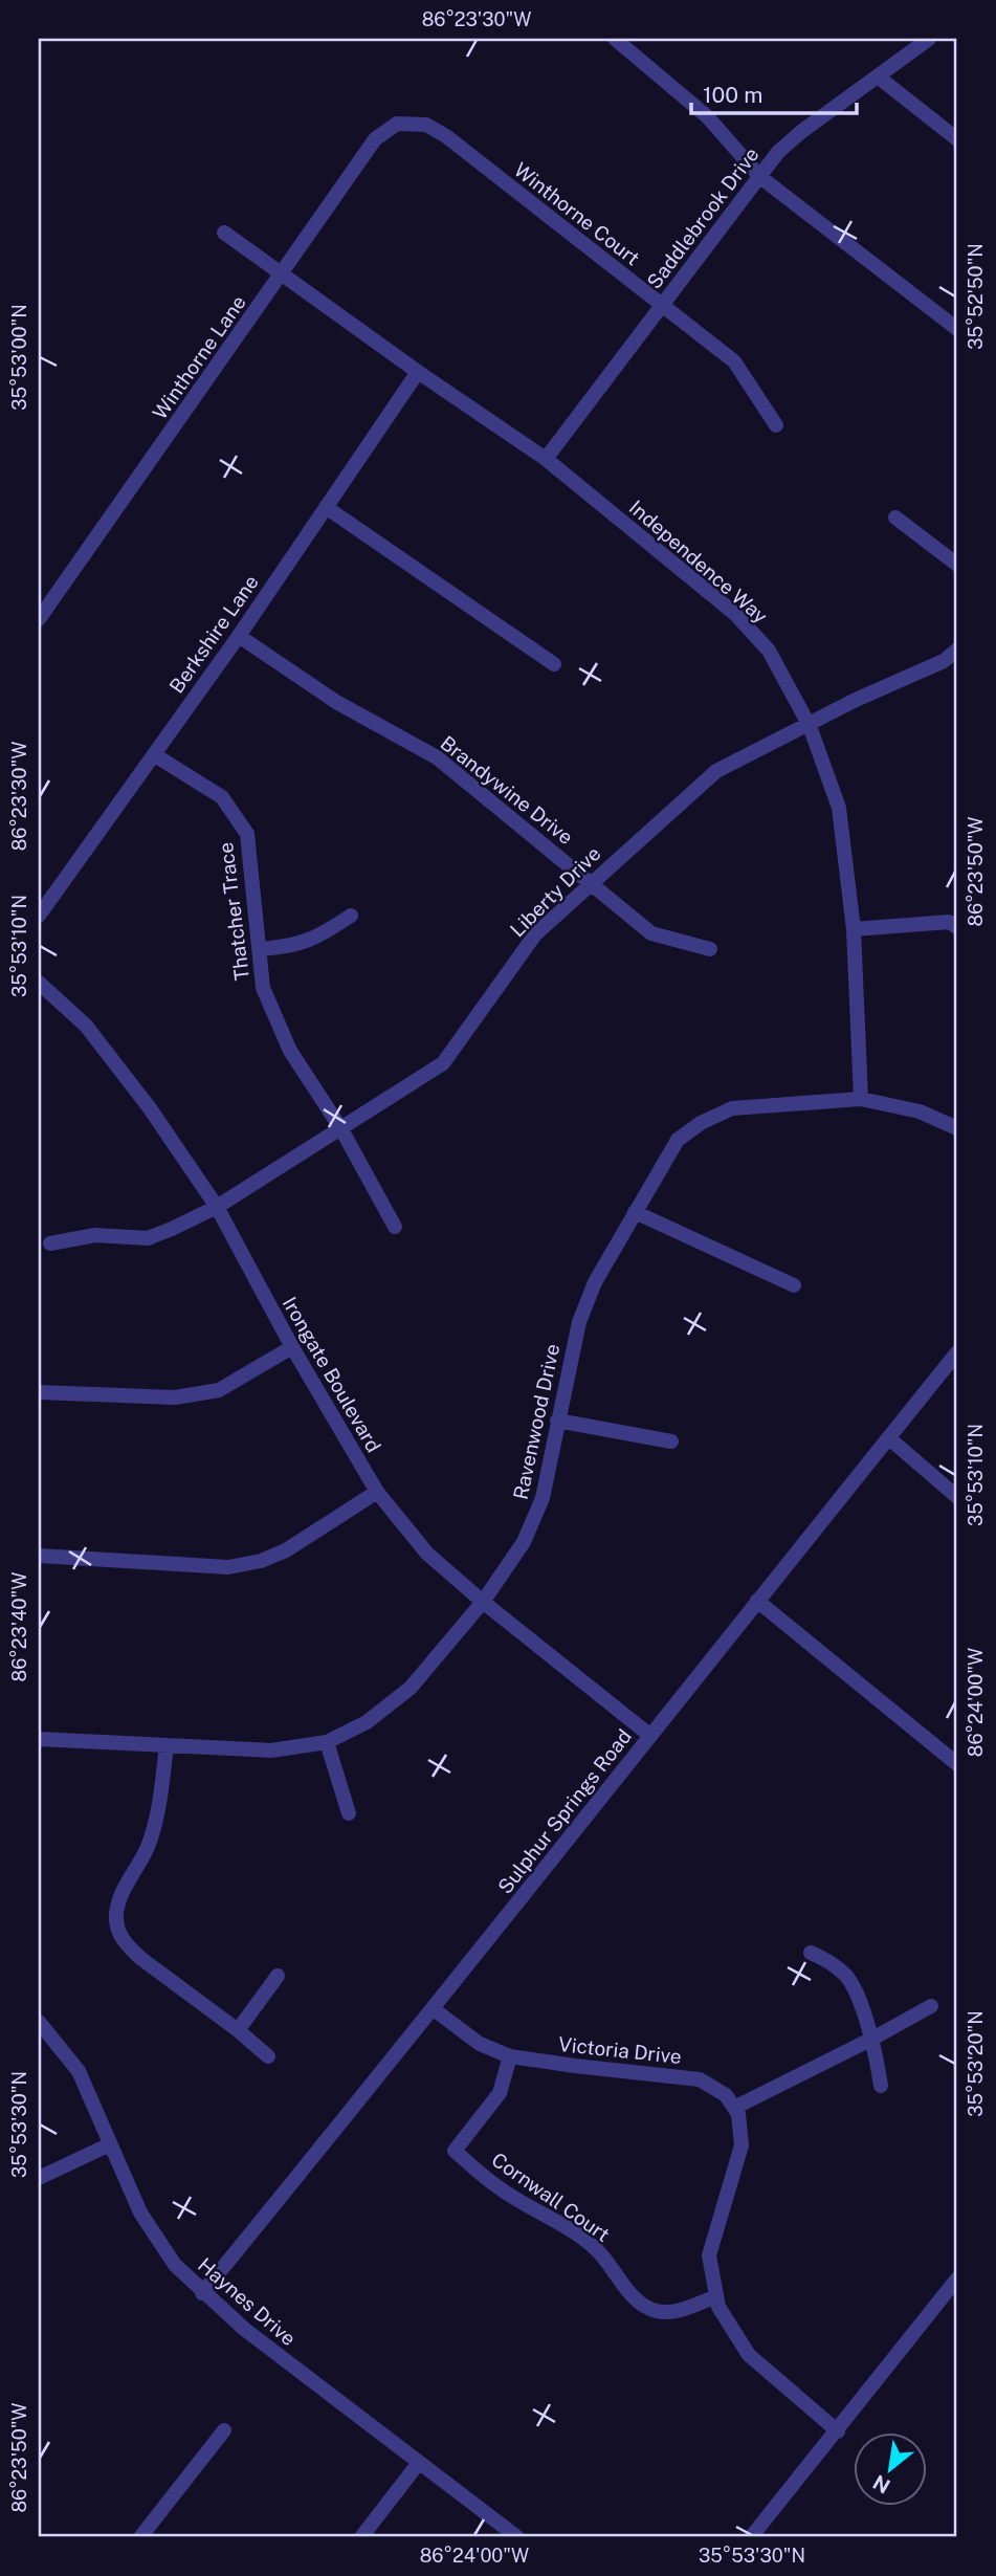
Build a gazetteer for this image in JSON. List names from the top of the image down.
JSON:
{
  "streets": {
    "street": [
      "Winthorne Court",
      "Saddlebrook Drive",
      "Winthorne Lane",
      "Independence Way",
      "Berkshire Lane",
      "Brandywine Drive",
      "Liberty Drive",
      "Thatcher Trace",
      "Irongate Boulevard",
      "Ravenwood Drive",
      "Sulphur Springs Road",
      "Victoria Drive",
      "Cornwall Court",
      "Haynes Drive"
    ]
  },
  "crossings": [
    ["Winthorne Court", "Saddlebrook Drive"],
    ["Winthorne Court", "Winthorne Lane"],
    ["Saddlebrook Drive", "Independence Way"],
    ["Winthorne Lane", "Independence Way"],
    ["Independence Way", "Berkshire Lane"],
    ["Independence Way", "Liberty Drive"],
    ["Independence Way", "Ravenwood Drive"],
    ["Berkshire Lane", "Brandywine Drive"],
    ["Berkshire Lane", "Thatcher Trace"],
    ["Brandywine Drive", "Liberty Drive"],
    ["Liberty Drive", "Thatcher Trace"],
    ["Liberty Drive", "Irongate Boulevard"],
    ["Irongate Boulevard", "Ravenwood Drive"],
    ["Irongate Boulevard", "Sulphur Springs Road"],
    ["Sulphur Springs Road", "Victoria Drive"],
    ["Sulphur Springs Road", "Haynes Drive"],
    ["Victoria Drive", "Cornwall Court"]
  ],
  "scale_bar": "100 m",
  "north": "bottom left",
  "coordinates": [
    "86°23'30\"W",
    "35°52'50\"N",
    "35°53'00\"N",
    "86°23'50\"W",
    "35°53'10\"N",
    "86°23'40\"W",
    "86°24'00\"W",
    "35°53'20\"N",
    "35°53'30\"N"
  ]
}
